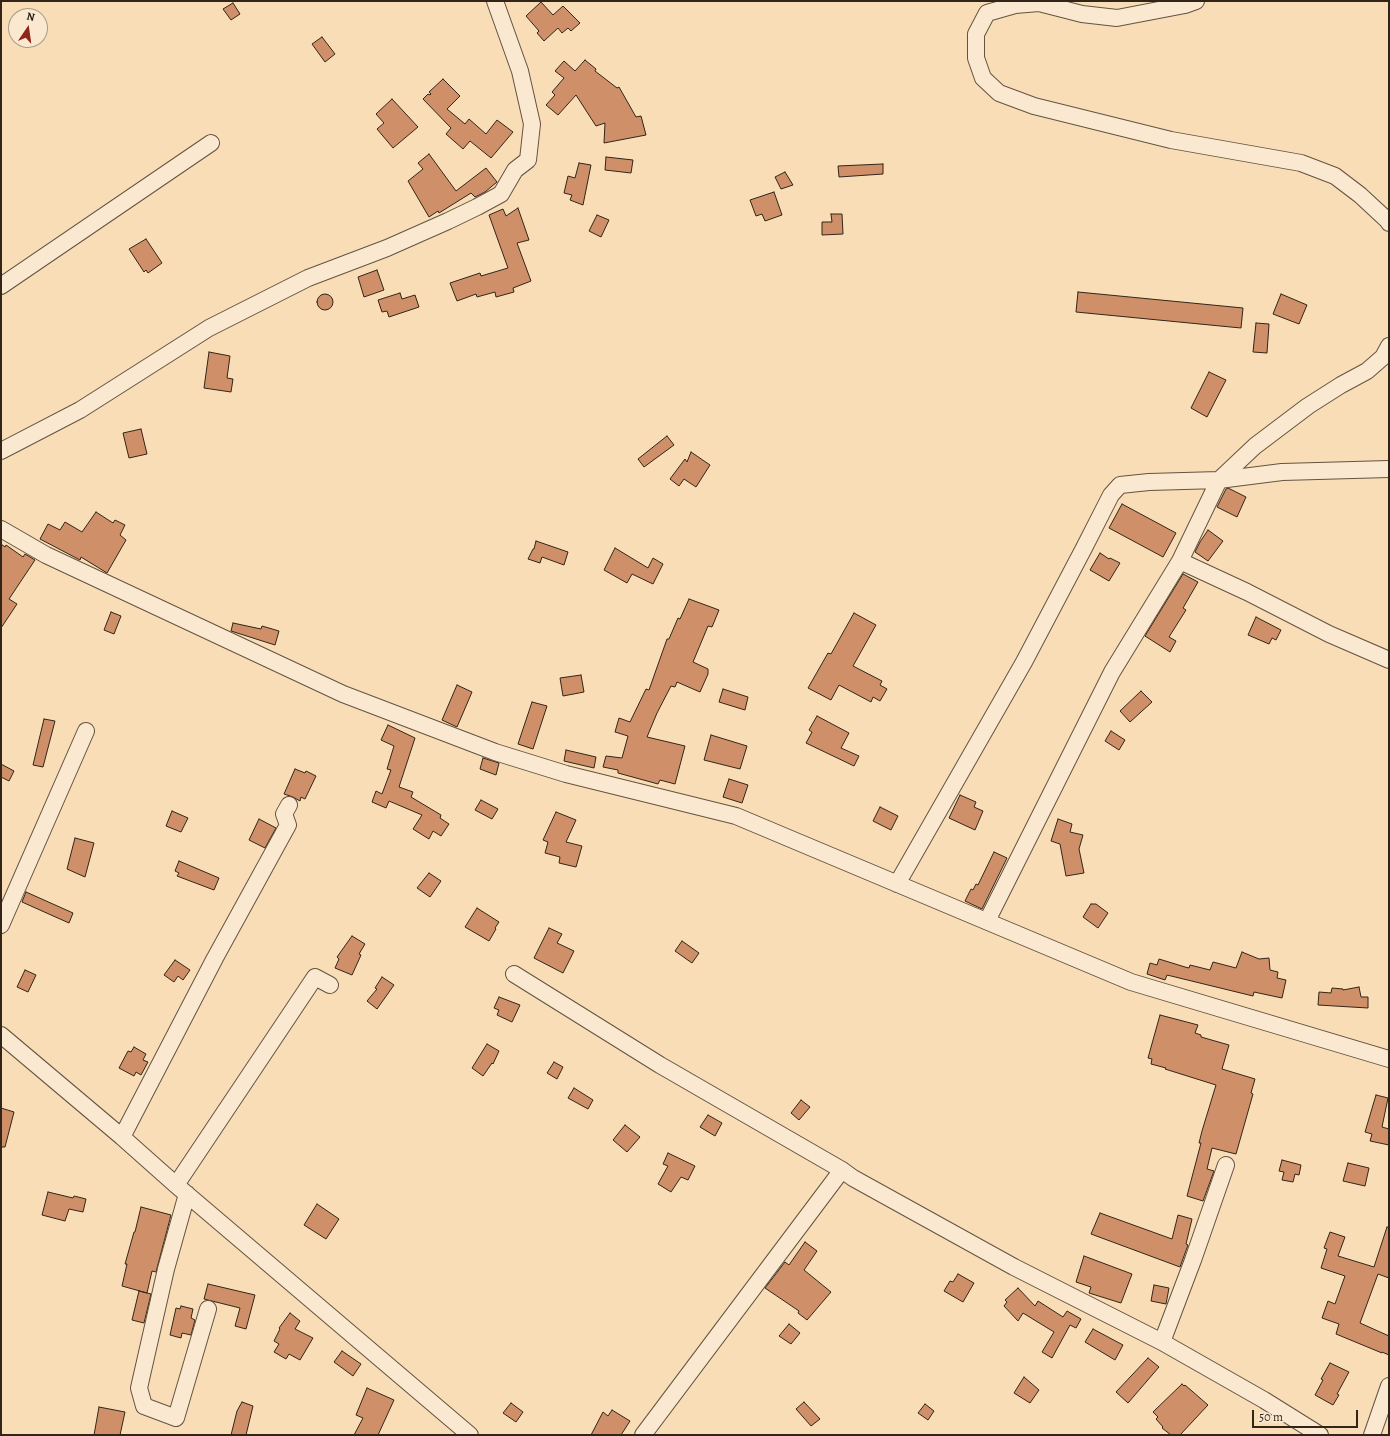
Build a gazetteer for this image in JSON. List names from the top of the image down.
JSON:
{
  "scale_bar": "50 m",
  "north": "top"
}
